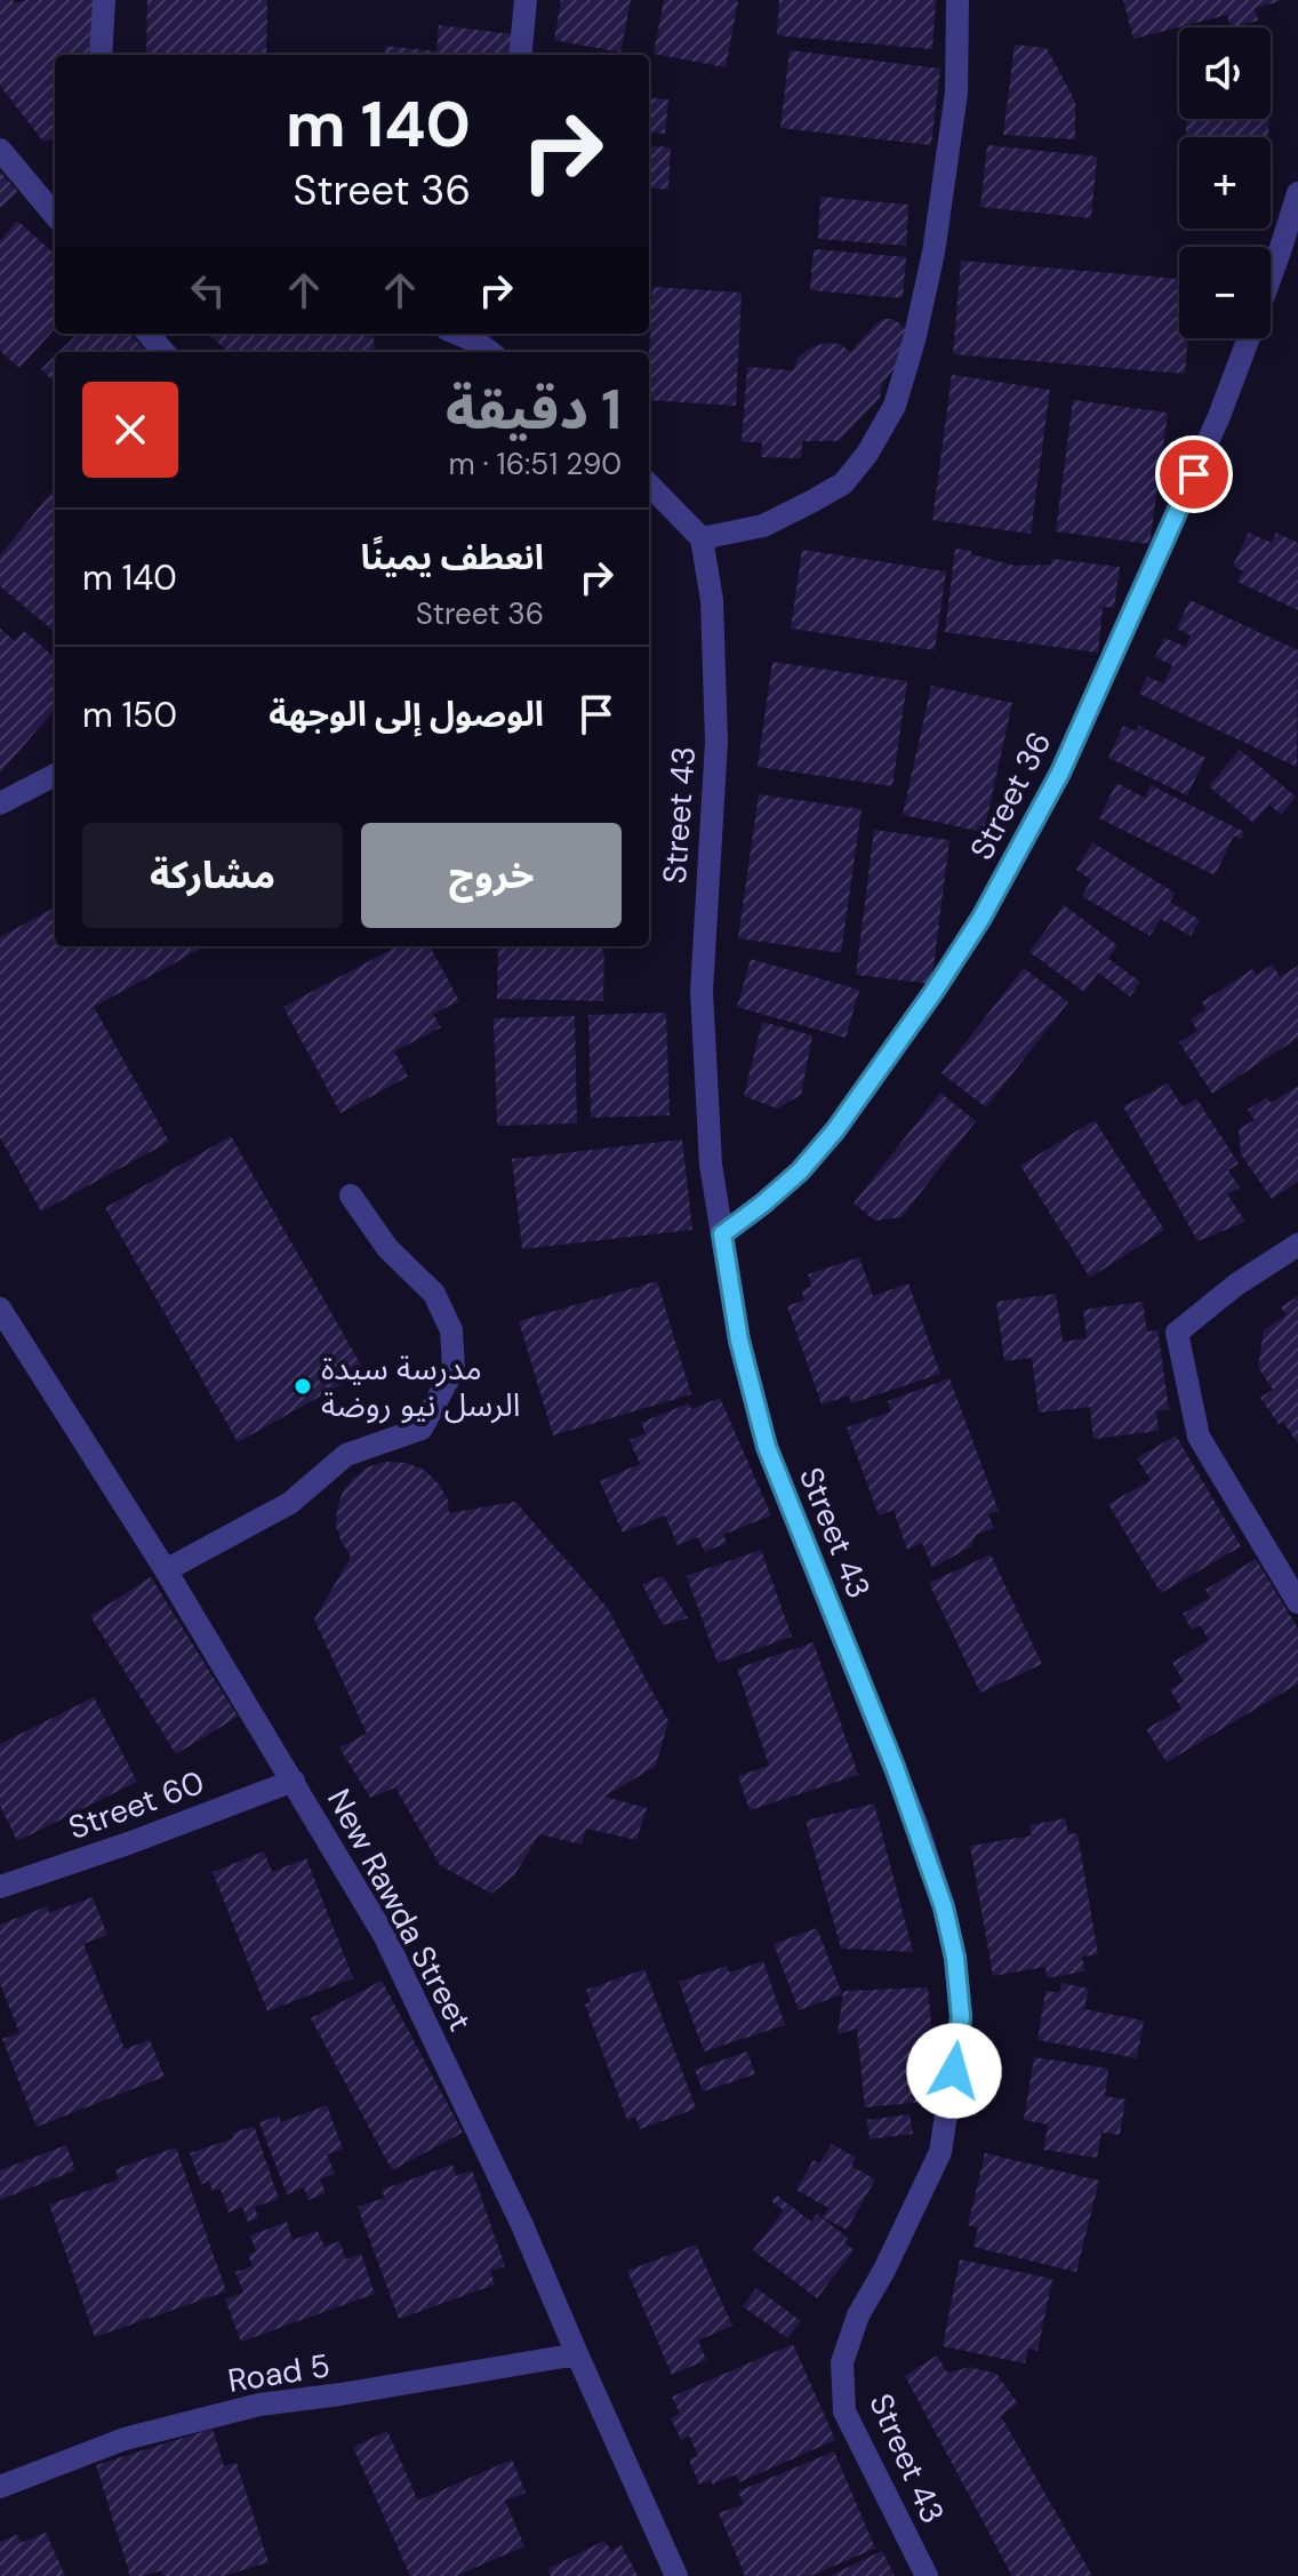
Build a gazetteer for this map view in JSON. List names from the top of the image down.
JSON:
{
  "streets": {
    "street": [
      "Street 36",
      "Street 43",
      "Street 60",
      "New Rawda Street",
      "Road 5"
    ]
  },
  "crossings": [
    ["Street 36", "Street 43"],
    ["Street 60", "New Rawda Street"],
    ["New Rawda Street", "Road 5"]
  ],
  "places": ["مدرسة سيدة الرسل نيو روضة"],
  "page": {
    "map_buttons": ["+", "−"],
    "turn": ["140 m", "Street 36"],
    "heading": ["1 دقيقة", "290 m · 16:51"],
    "list": [
      {
        "name": "انعطف يمينًا",
        "note": "Street 36",
        "value": "140 m"
      },
      {
        "name": "الوصول إلى الوجهة",
        "value": "150 m"
      }
    ],
    "buttons": ["خروج", "مشاركة"]
  }
}
